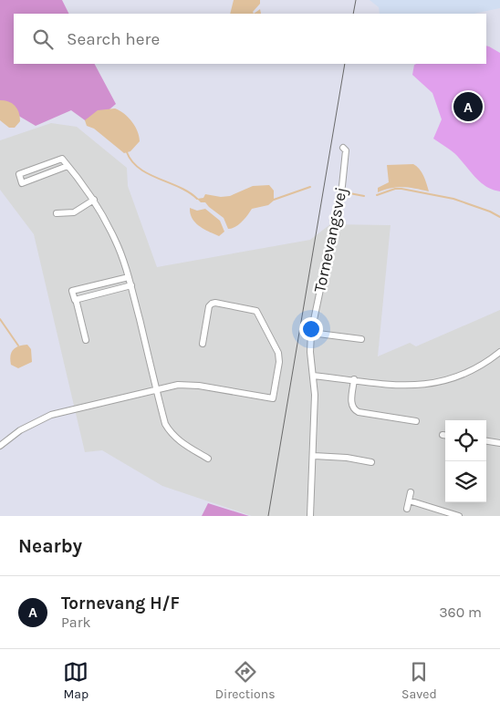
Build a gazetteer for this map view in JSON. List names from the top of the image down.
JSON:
{
  "streets": {
    "street": ["Tornevangsvej"]
  },
  "page": {
    "search": "Search here",
    "pins": "A",
    "heading": "Nearby",
    "list": [
      {
        "mark": "A",
        "name": "Tornevang H/F",
        "note": "Park",
        "value": "360 m"
      }
    ],
    "nav": ["Map", "Directions", "Saved"]
  }
}
